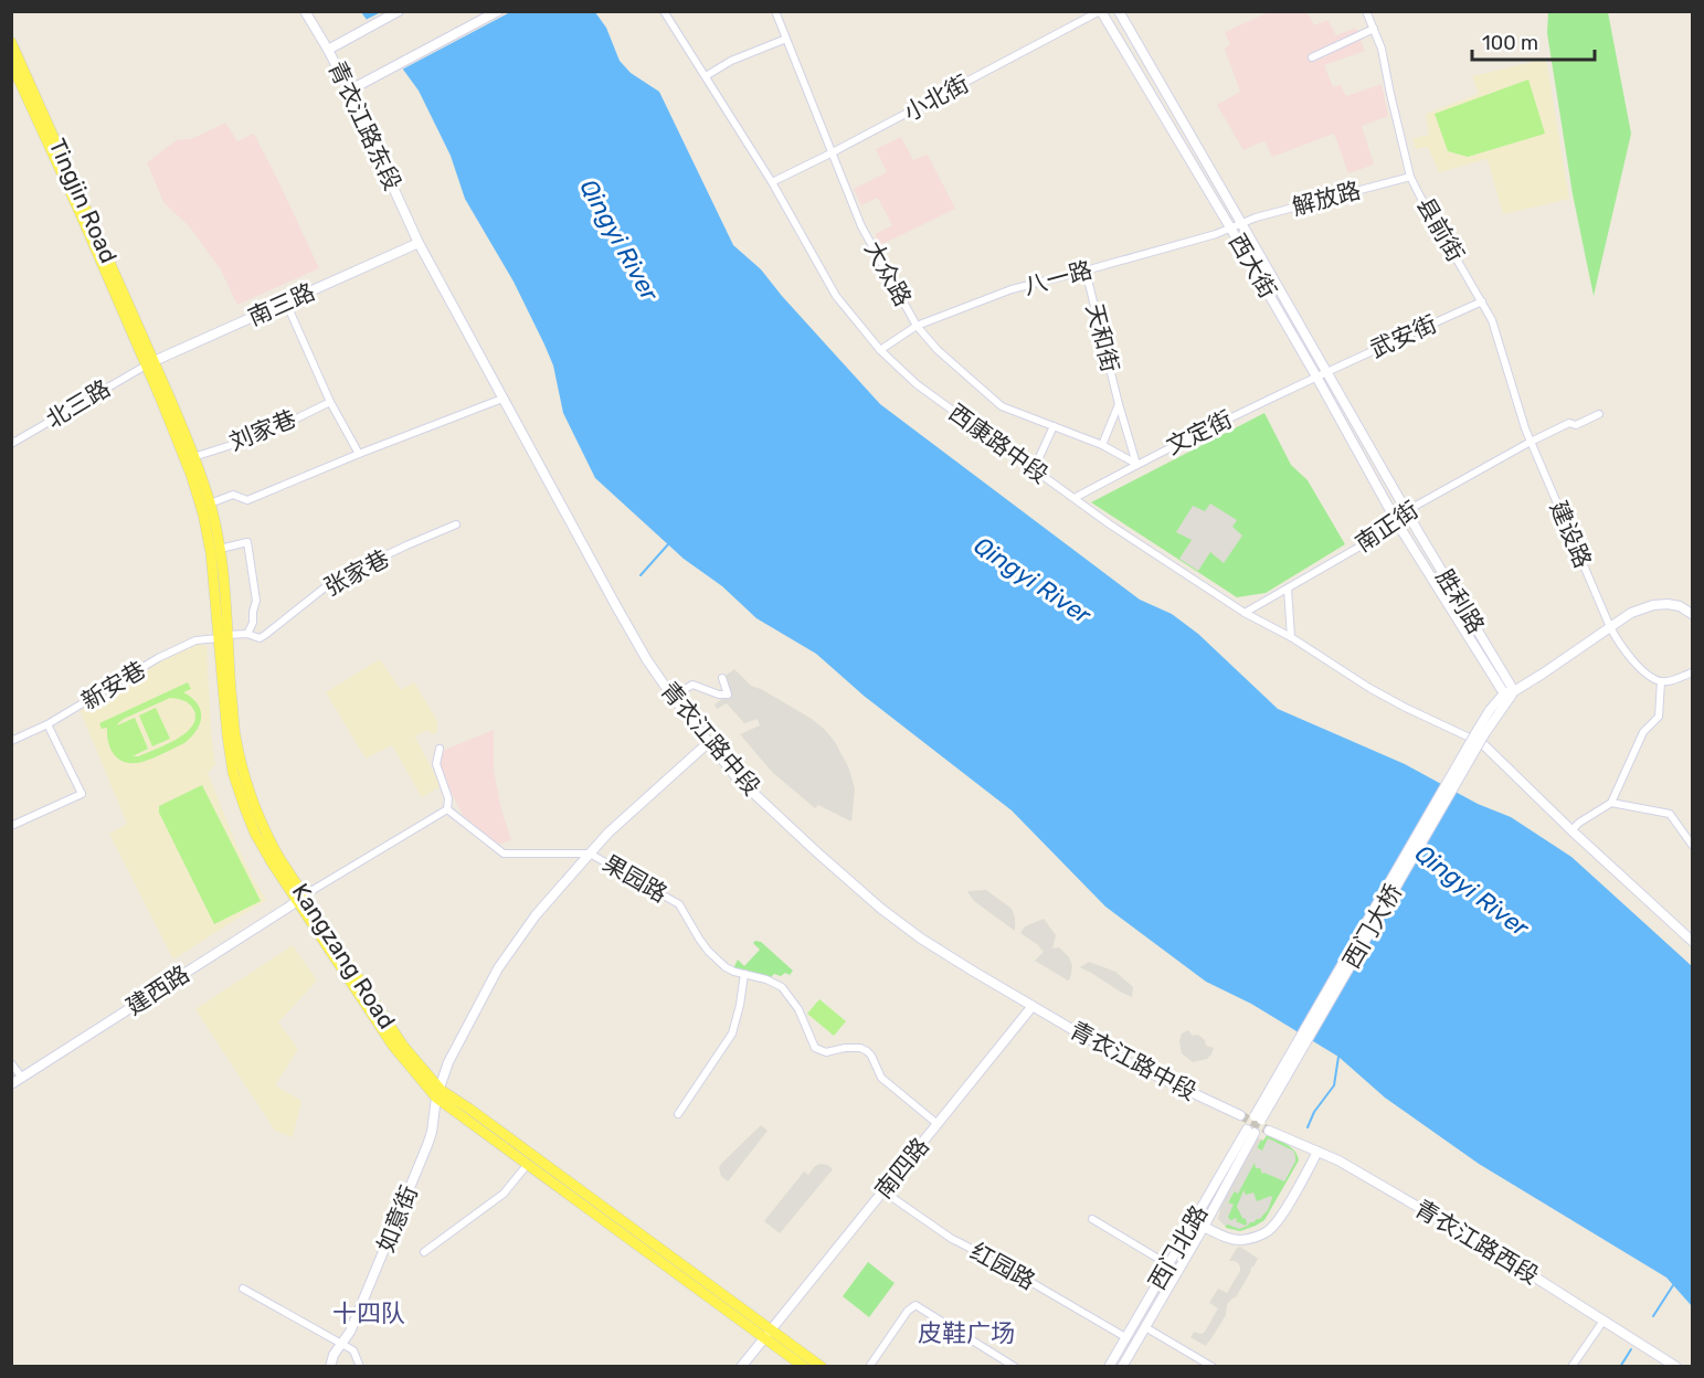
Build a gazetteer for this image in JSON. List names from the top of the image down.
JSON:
{
  "streets": {
    "main road": [
      "青衣江路东段",
      "Tingjin Road",
      "西大街",
      "南三路",
      "胜利路",
      "青衣江路中段",
      "西门大桥",
      "Kangzang Road",
      "建西路",
      "南四路",
      "如意街",
      "青衣江路西段",
      "西门北路"
    ],
    "street": [
      "小北街",
      "解放路",
      "县前街",
      "大众路",
      "八一路",
      "武安街",
      "天和街",
      "北三路",
      "刘家巷",
      "文定街",
      "西康路中段",
      "南正街",
      "建设路",
      "张家巷",
      "新安巷",
      "果园路",
      "红园路"
    ]
  },
  "crossings": [
    ["小北街", "西大街"],
    ["小北街", "大众路"],
    ["小北街", "西康路中段"],
    ["青衣江路东段", "南三路"],
    ["青衣江路东段", "青衣江路中段"],
    ["解放路", "县前街"],
    ["解放路", "西大街"],
    ["解放路", "八一路"],
    ["Tingjin Road", "南三路"],
    ["Tingjin Road", "北三路"],
    ["Tingjin Road", "Kangzang Road"],
    ["县前街", "武安街"],
    ["县前街", "南正街"],
    ["县前街", "建设路"],
    ["西大街", "八一路"],
    ["西大街", "武安街"],
    ["西大街", "文定街"],
    ["西大街", "南正街"],
    ["西大街", "胜利路"],
    ["大众路", "八一路"],
    ["大众路", "天和街"],
    ["大众路", "文定街"],
    ["八一路", "天和街"],
    ["八一路", "西康路中段"],
    ["南三路", "北三路"],
    ["南三路", "青衣江路中段"],
    ["南三路", "Kangzang Road"],
    ["武安街", "文定街"],
    ["天和街", "文定街"],
    ["北三路", "Kangzang Road"],
    ["刘家巷", "Kangzang Road"],
    ["文定街", "西康路中段"],
    ["西康路中段", "南正街"],
    ["南正街", "建设路"],
    ["南正街", "胜利路"],
    ["张家巷", "新安巷"],
    ["张家巷", "Kangzang Road"],
    ["胜利路", "西门大桥"],
    ["新安巷", "Kangzang Road"],
    ["青衣江路中段", "南四路"],
    ["青衣江路中段", "如意街"],
    ["果园路", "南四路"],
    ["果园路", "如意街"],
    ["Kangzang Road", "建西路"],
    ["Kangzang Road", "南四路"],
    ["Kangzang Road", "如意街"],
    ["南四路", "红园路"],
    ["西门北路", "红园路"]
  ],
  "districts": ["十四队", "皮鞋广场"],
  "water": ["Qingyi River"],
  "scale_bar": "100 m"
}
